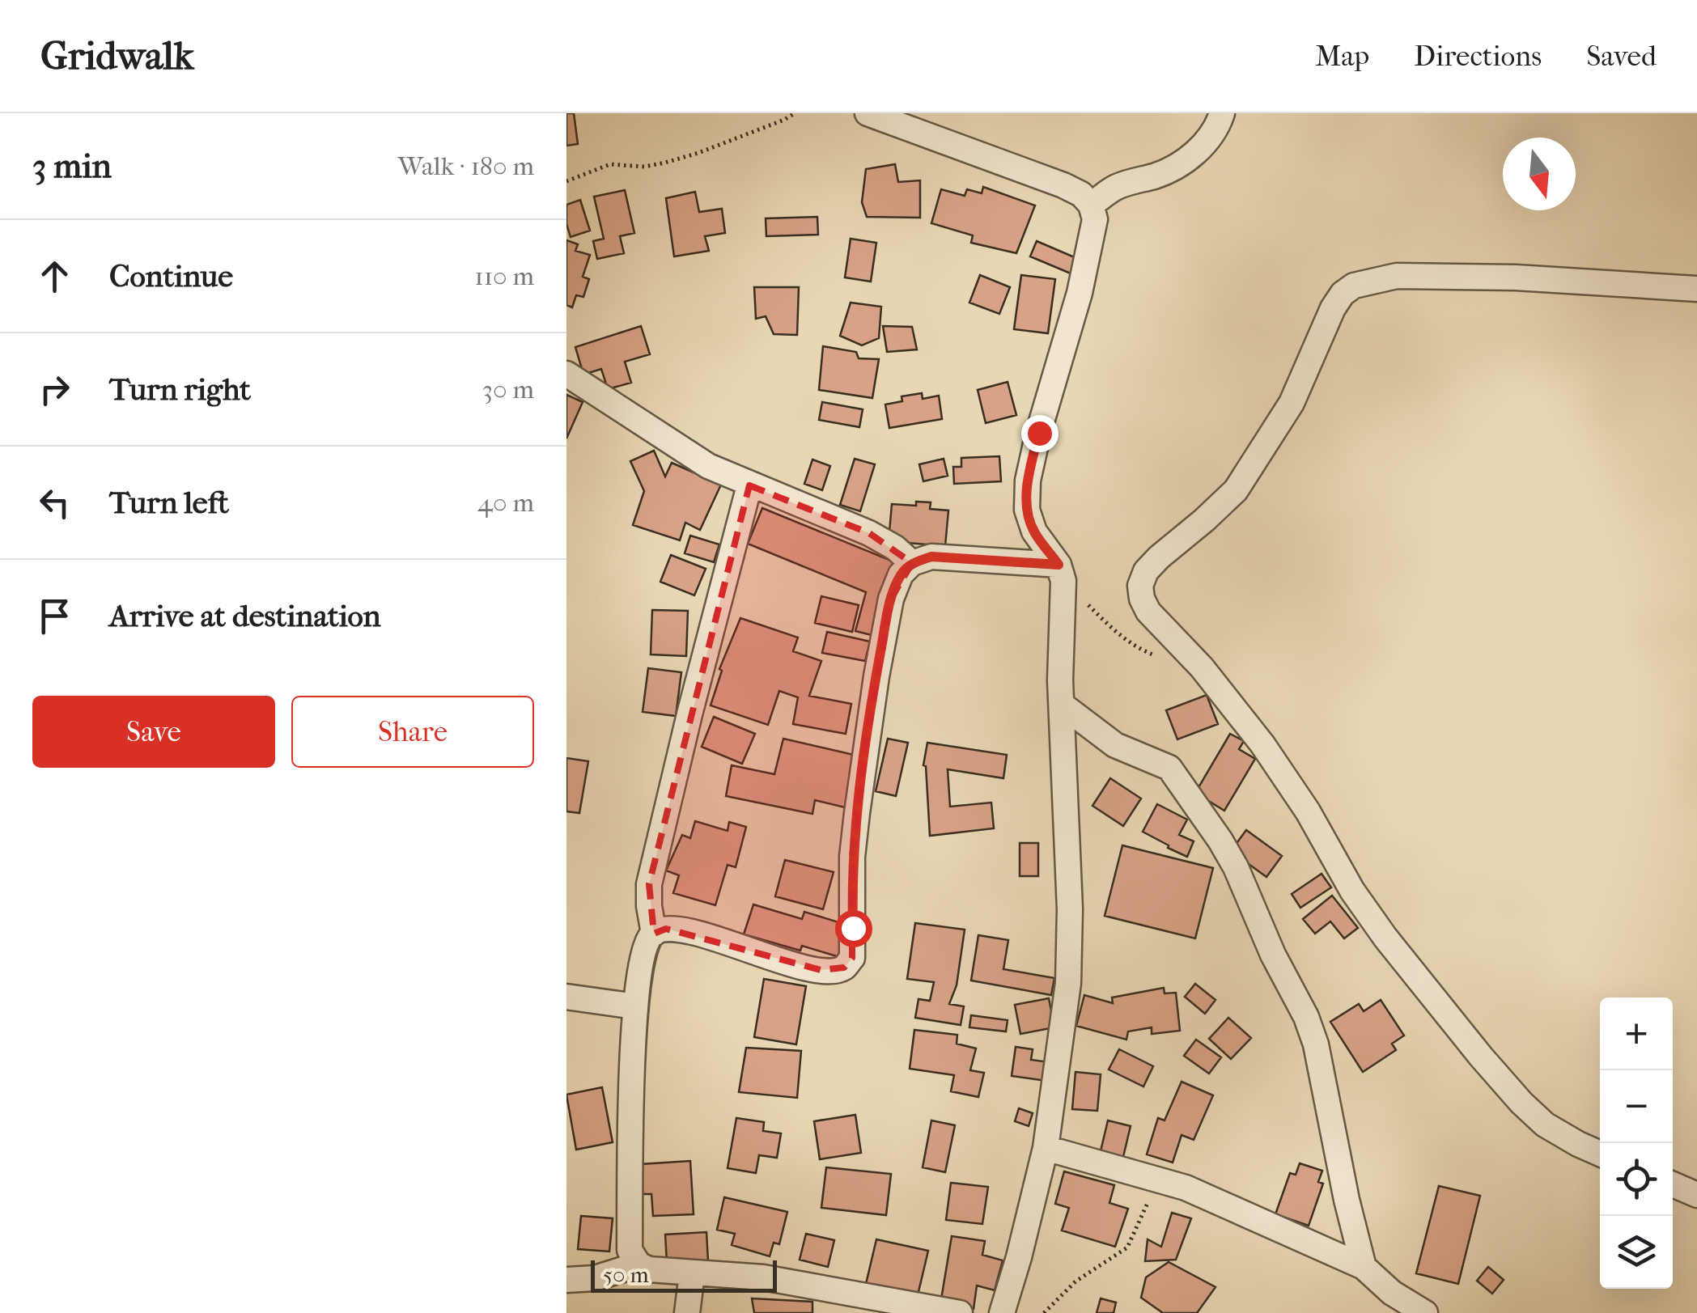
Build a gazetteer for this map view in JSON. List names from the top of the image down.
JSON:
{
  "scale_bar": "50 m",
  "north": "bottom",
  "page": {
    "header": "Gridwalk",
    "nav": ["Map", "Directions", "Saved"],
    "heading": ["3 min", "Walk · 180 m"],
    "list": [
      ["Continue", "110 m"],
      ["Turn right", "30 m"],
      ["Turn left", "40 m"],
      "Arrive at destination"
    ],
    "buttons": ["Save", "Share"],
    "map_buttons": ["+", "−"],
    "scale": "50 m"
  }
}
